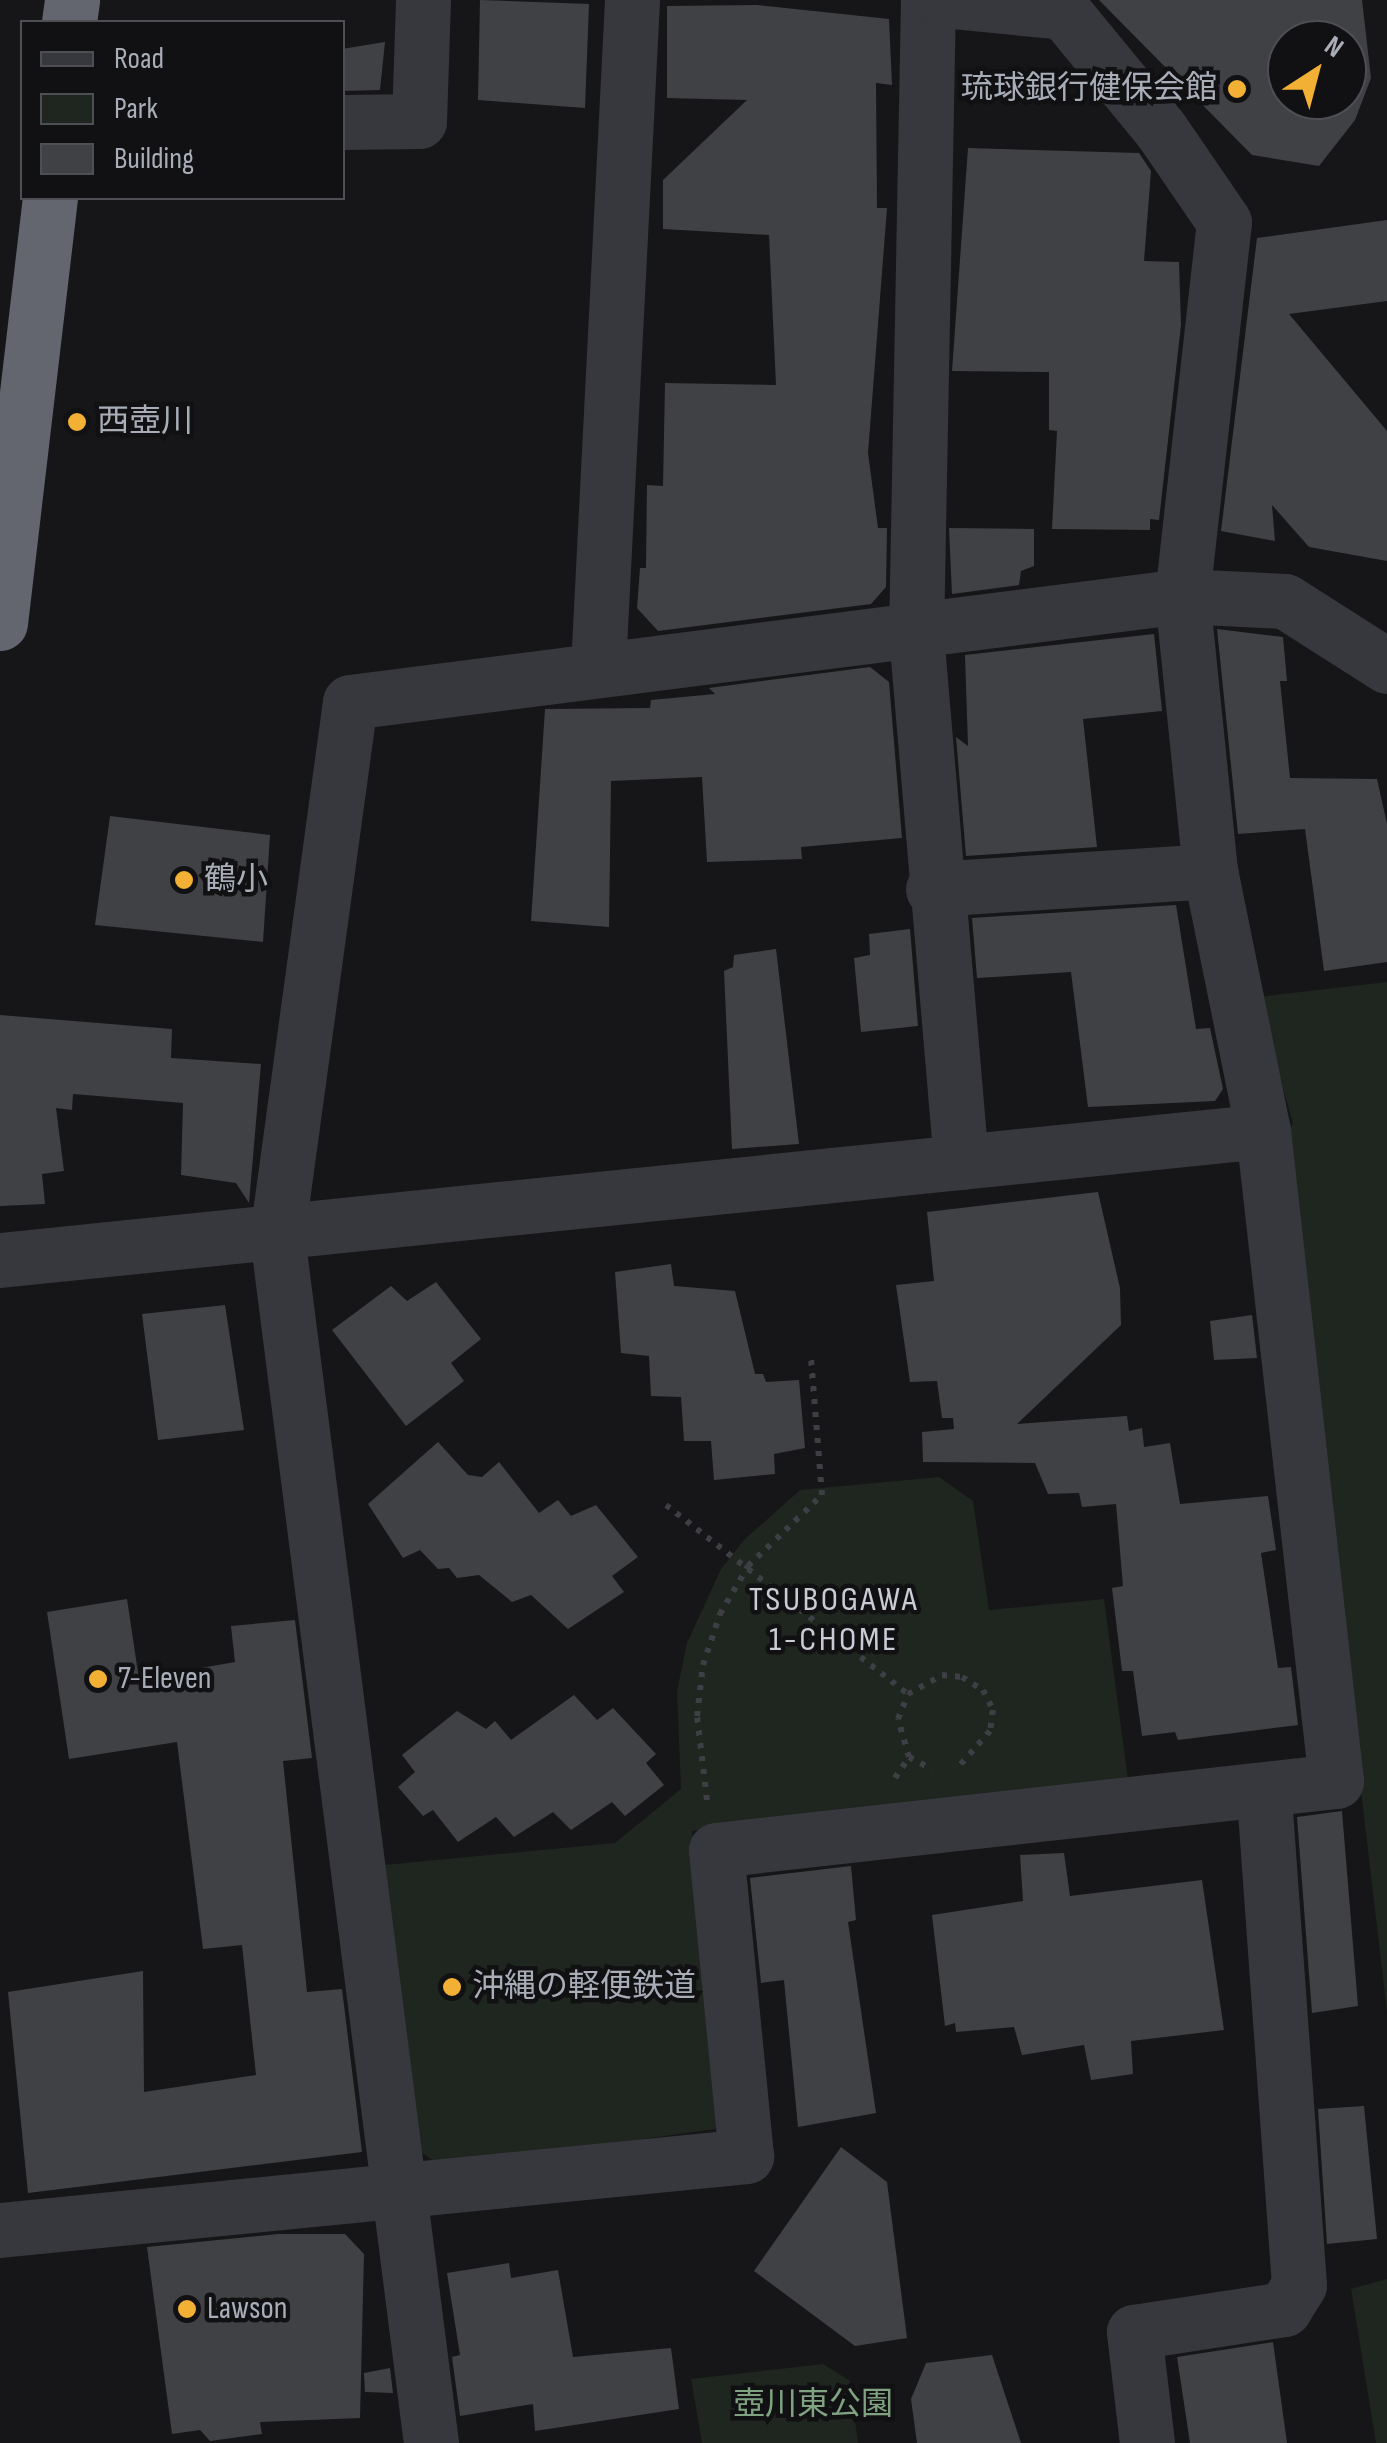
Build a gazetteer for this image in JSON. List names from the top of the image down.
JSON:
{
  "districts": ["TSUBOGAWA 1-CHOME"],
  "parks": ["壺川東公園"],
  "places": [
    "琉球銀行健保会館",
    "西壺川",
    "鶴小",
    "7-Eleven",
    "沖縄の軽便鉄道",
    "Lawson"
  ],
  "legend": ["Road", "Park", "Building"],
  "north": "top right"
}
